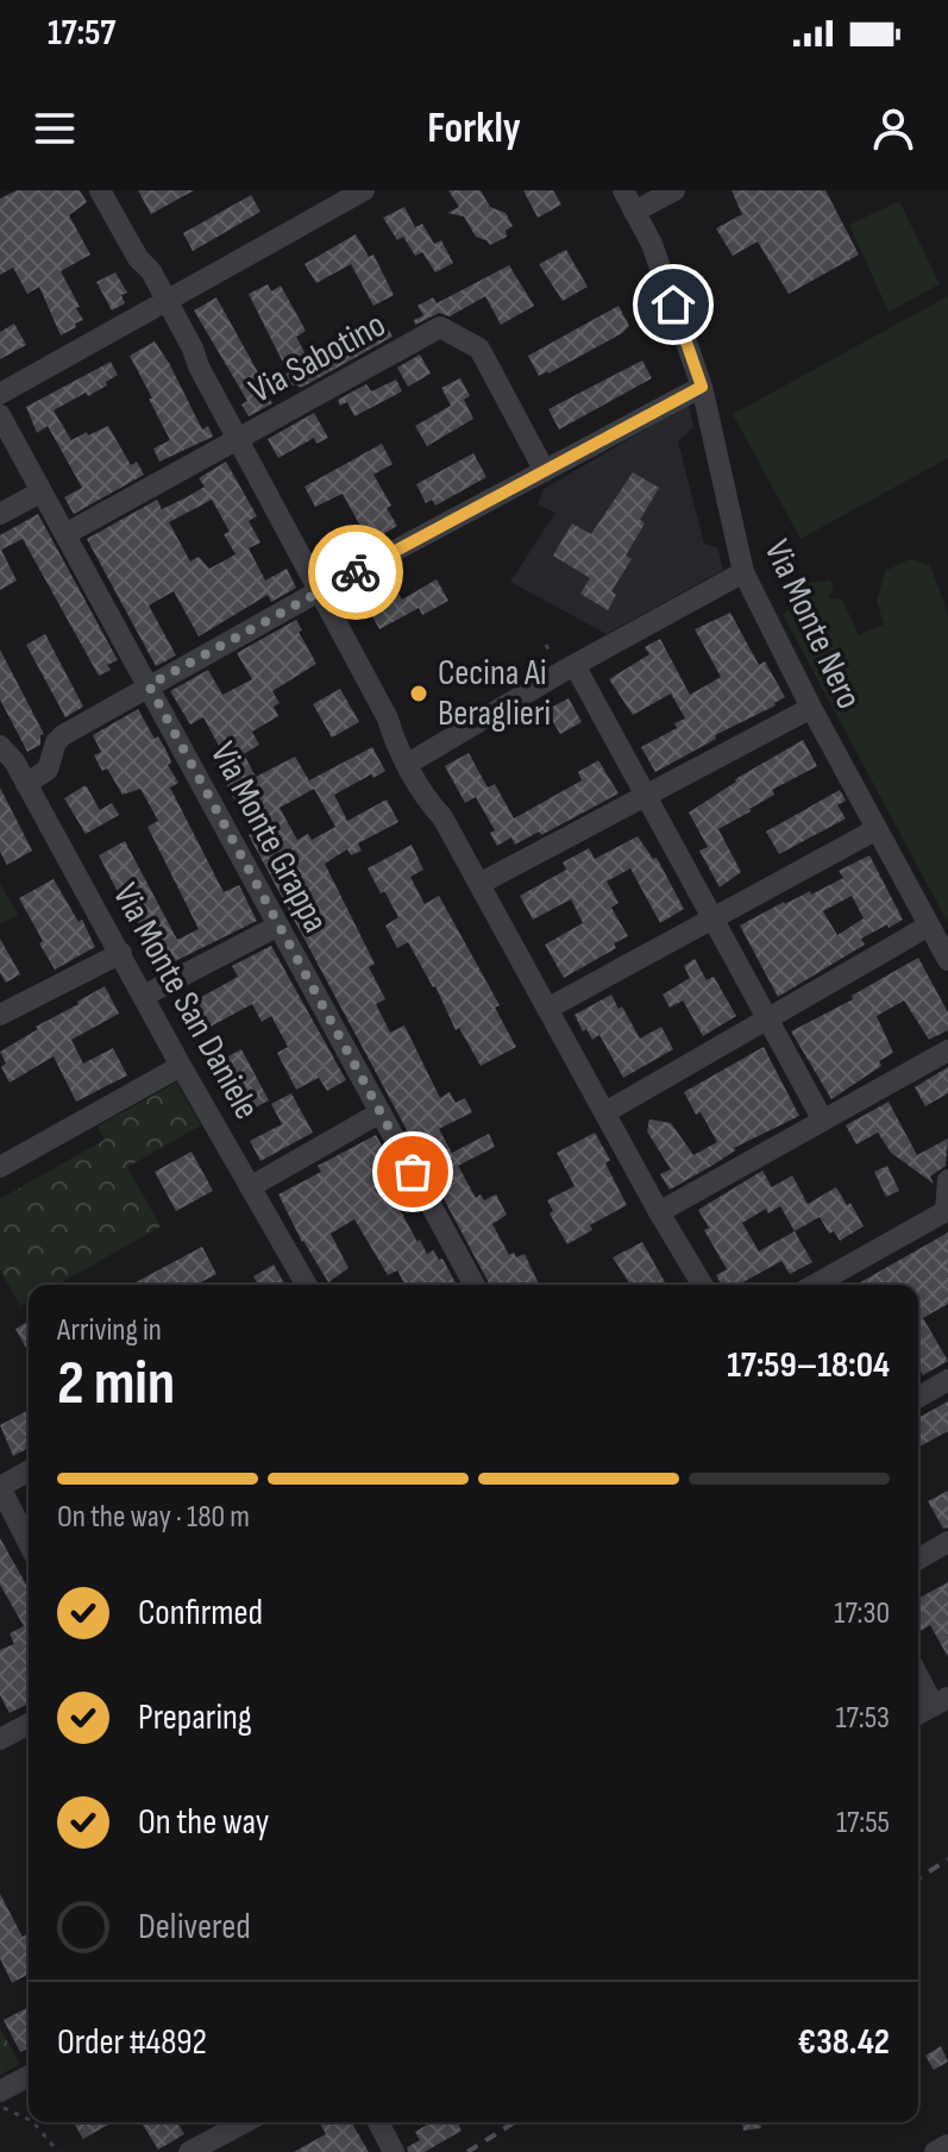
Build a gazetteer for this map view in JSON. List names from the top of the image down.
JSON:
{
  "streets": {
    "street": [
      "Via Sabotino",
      "Via Monte Nero",
      "Via Monte Grappa",
      "Via Monte San Daniele"
    ]
  },
  "crossings": [
    ["Via Sabotino", "Via Monte Grappa"]
  ],
  "places": ["Cecina Ai Beraglieri"],
  "page": {
    "status": "17:57",
    "header": "Forkly",
    "heading": ["2 min", "Arriving in", "17:59–18:04"],
    "panel": ["Order #4892", "€38.42"],
    "bar": "On the way · 180 m",
    "list": [
      ["Confirmed", "17:30"],
      ["Preparing", "17:53"],
      ["On the way", "17:55"],
      "Delivered"
    ]
  }
}
